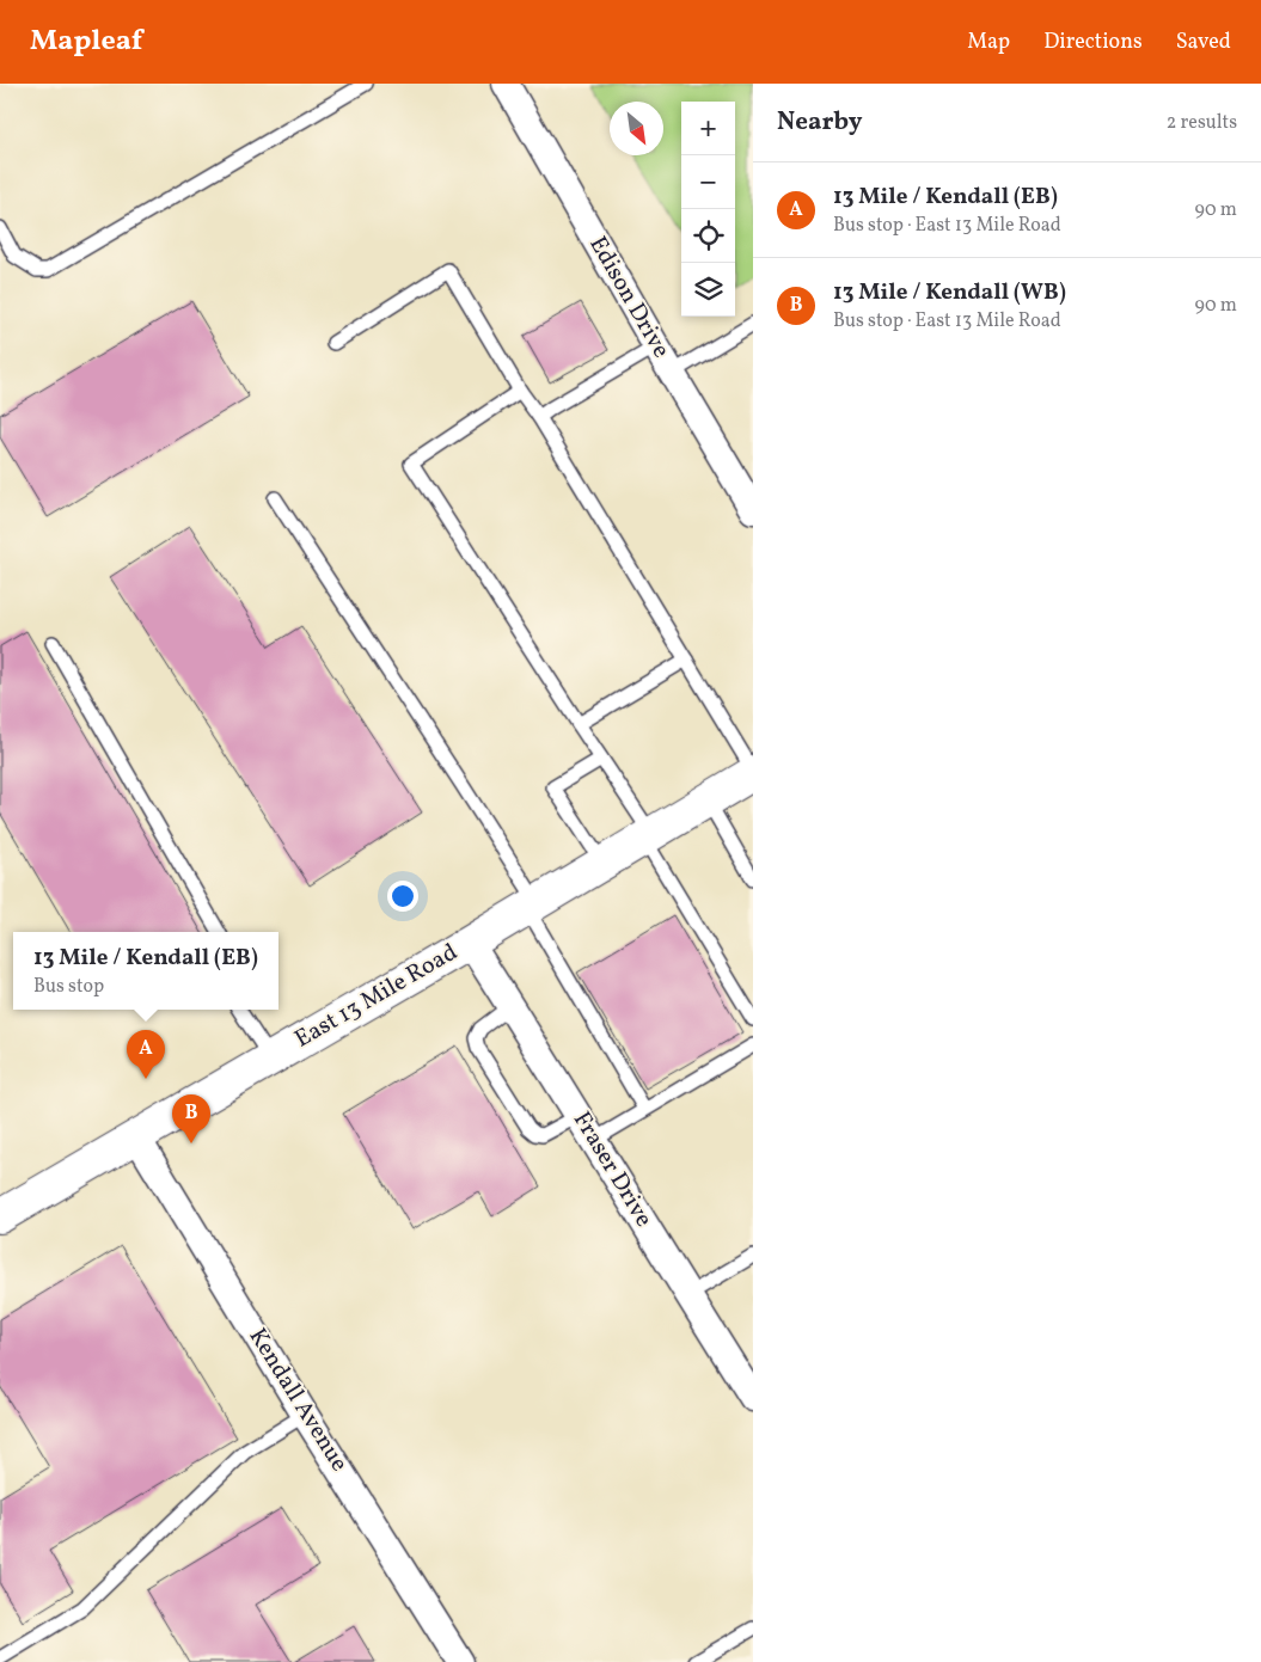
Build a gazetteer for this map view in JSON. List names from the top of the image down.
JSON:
{
  "streets": {
    "main road": ["East 13 Mile Road"],
    "street": ["Edison Drive", "Fraser Drive", "Kendall Avenue"]
  },
  "crossings": [
    ["East 13 Mile Road", "Fraser Drive"],
    ["East 13 Mile Road", "Kendall Avenue"]
  ],
  "north": "bottom right",
  "page": {
    "header": "Mapleaf",
    "nav": ["Map", "Directions", "Saved"],
    "heading": ["Nearby", "2 results"],
    "map_buttons": ["+", "−"],
    "list": [
      {
        "mark": "A",
        "name": "13 Mile / Kendall (EB)",
        "note": "Bus stop · East 13 Mile Road",
        "value": "90 m"
      },
      {
        "mark": "B",
        "name": "13 Mile / Kendall (WB)",
        "note": "Bus stop · East 13 Mile Road",
        "value": "90 m"
      }
    ],
    "popup": ["13 Mile / Kendall (EB)", "Bus stop"],
    "pins": ["A", "B"]
  }
}
